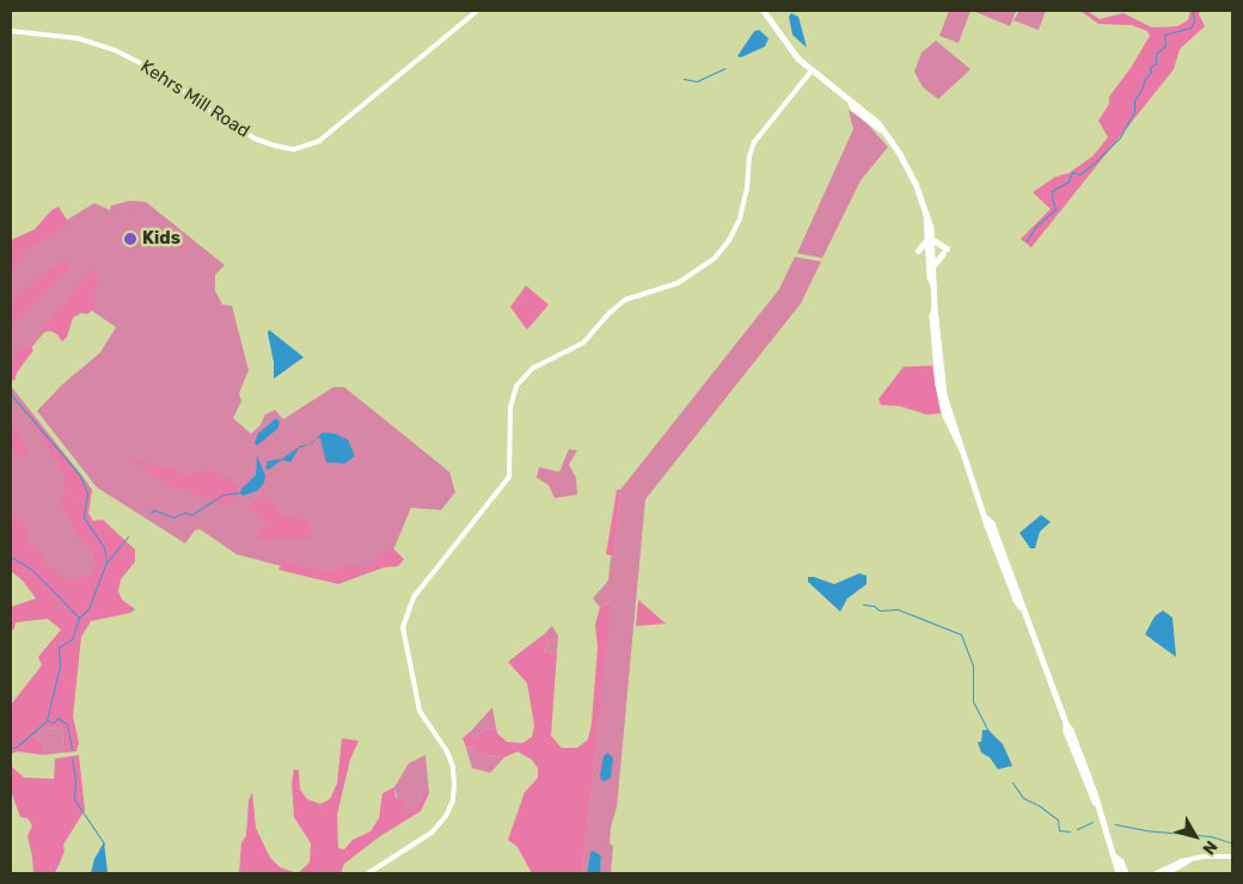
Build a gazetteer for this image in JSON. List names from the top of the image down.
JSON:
{
  "streets": {
    "street": ["Kehrs Mill Road"]
  },
  "places": ["Kids"],
  "north": "bottom right"
}
